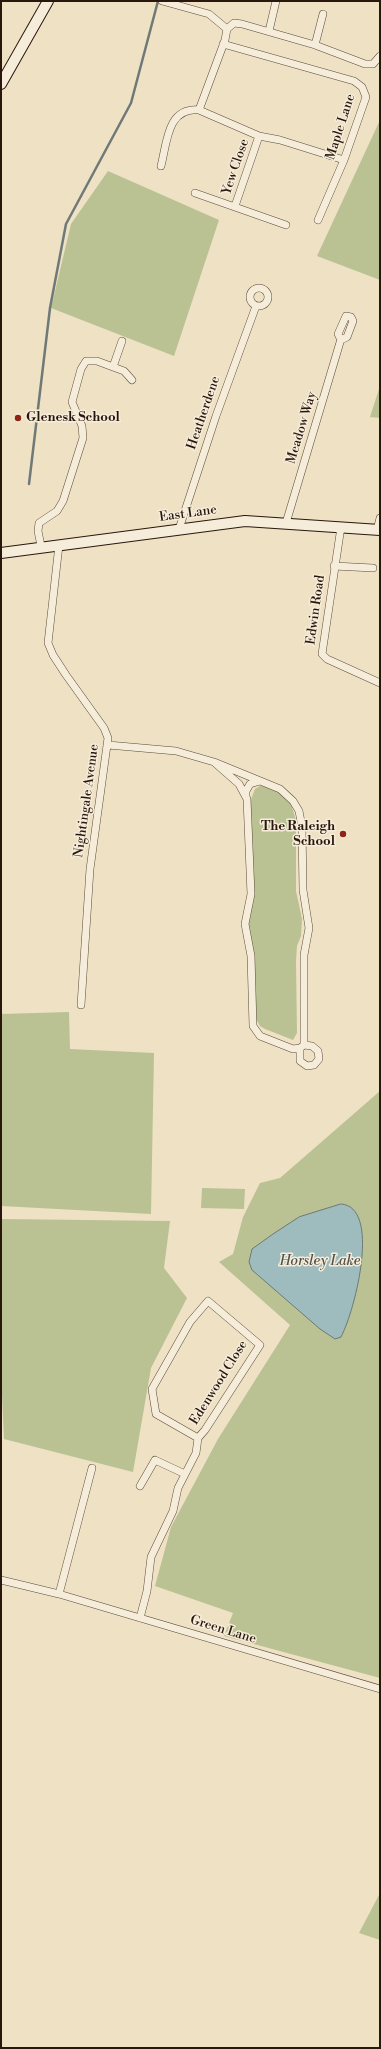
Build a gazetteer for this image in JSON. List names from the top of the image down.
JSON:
{
  "streets": {
    "street": [
      "Maple Lane",
      "Yew Close",
      "Heatherdene",
      "Meadow Way",
      "East Lane",
      "Edwin Road",
      "Nightingale Avenue",
      "Edenwood Close",
      "Green Lane"
    ]
  },
  "crossings": [
    ["Heatherdene", "East Lane"],
    ["Meadow Way", "East Lane"],
    ["East Lane", "Edwin Road"],
    ["East Lane", "Nightingale Avenue"],
    ["Edenwood Close", "Green Lane"]
  ],
  "water": ["Horsley Lake"],
  "places": ["Glenesk School", "The Raleigh School"]
}
